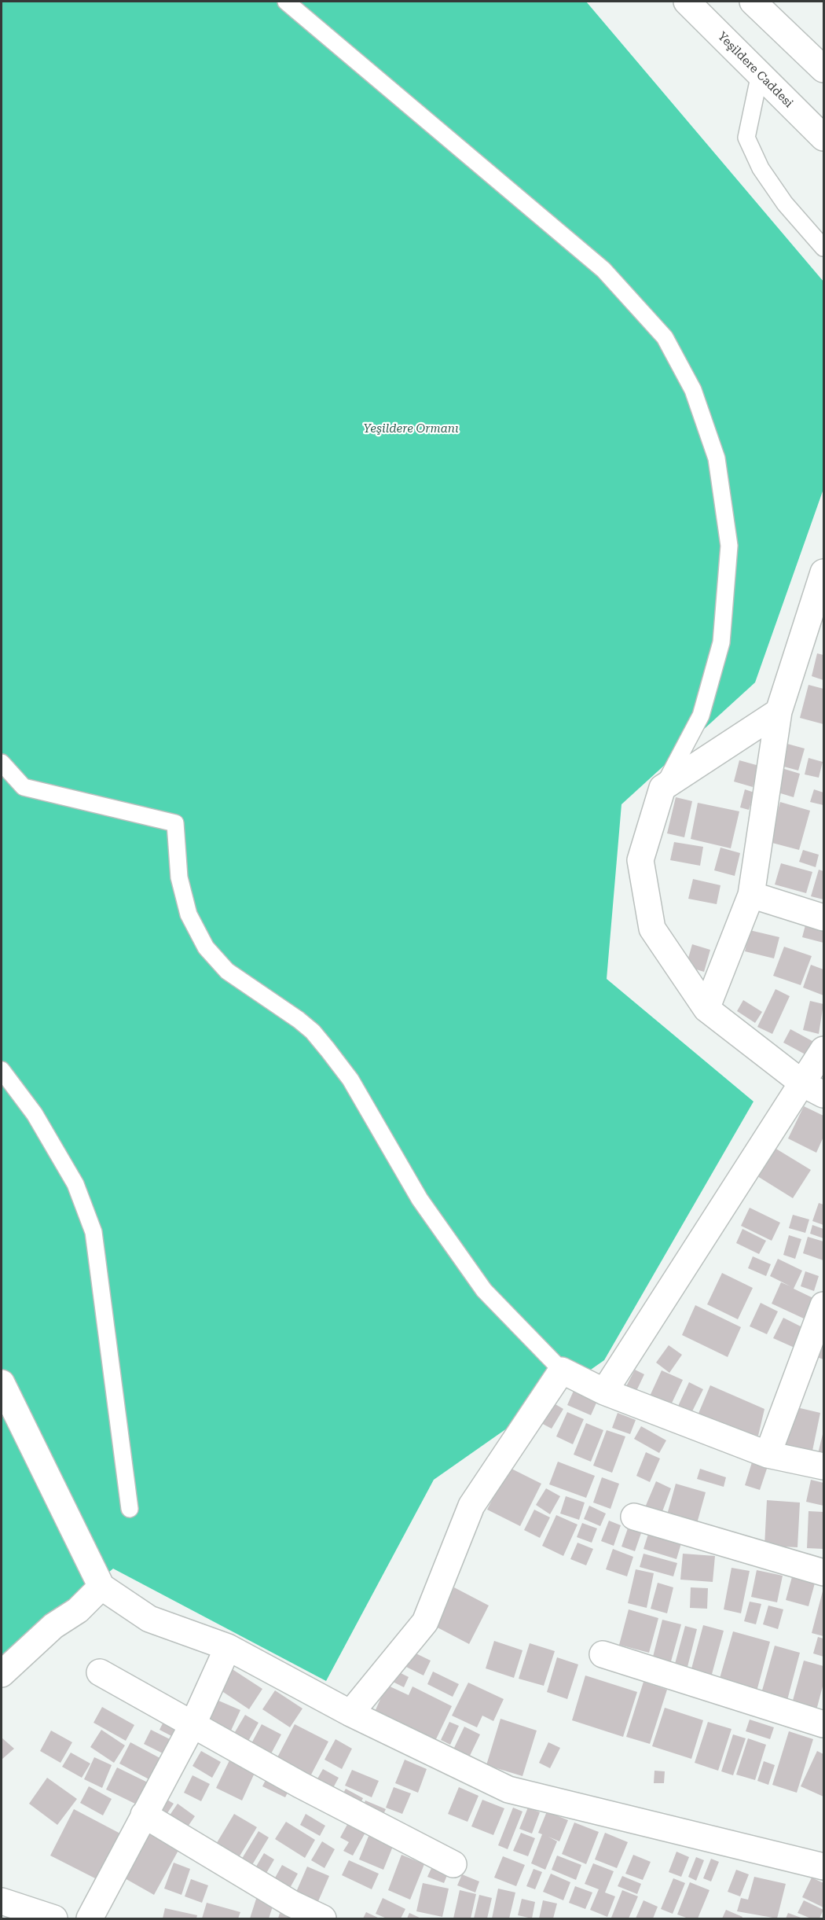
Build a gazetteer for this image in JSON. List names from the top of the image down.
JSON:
{
  "streets": {
    "main road": ["Yeşildere Caddesi"]
  },
  "parks": ["Yeşildere Ormanı"]
}
